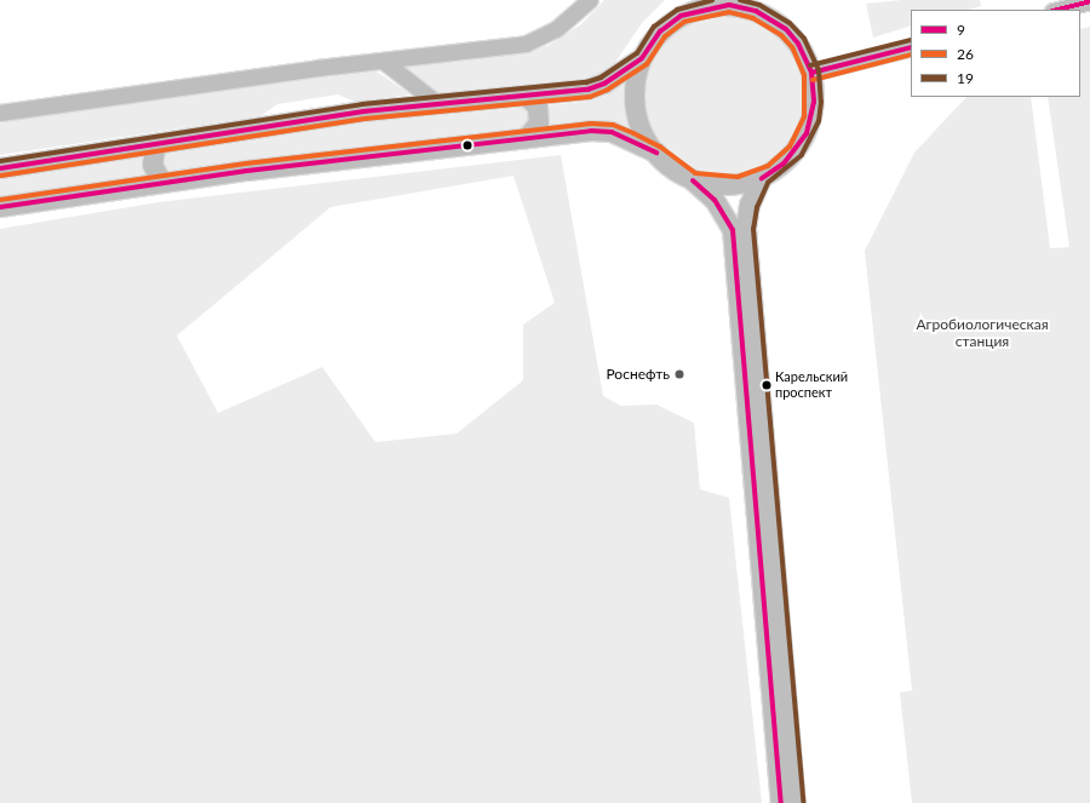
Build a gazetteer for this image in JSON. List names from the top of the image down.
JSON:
{
  "parks": ["Агробиологическая станция"],
  "places": ["Роснефть", "Карельский проспект"],
  "lines": ["transit line 19", "transit line 9", "transit line 26"],
  "legend": ["9", "26", "19"]
}
